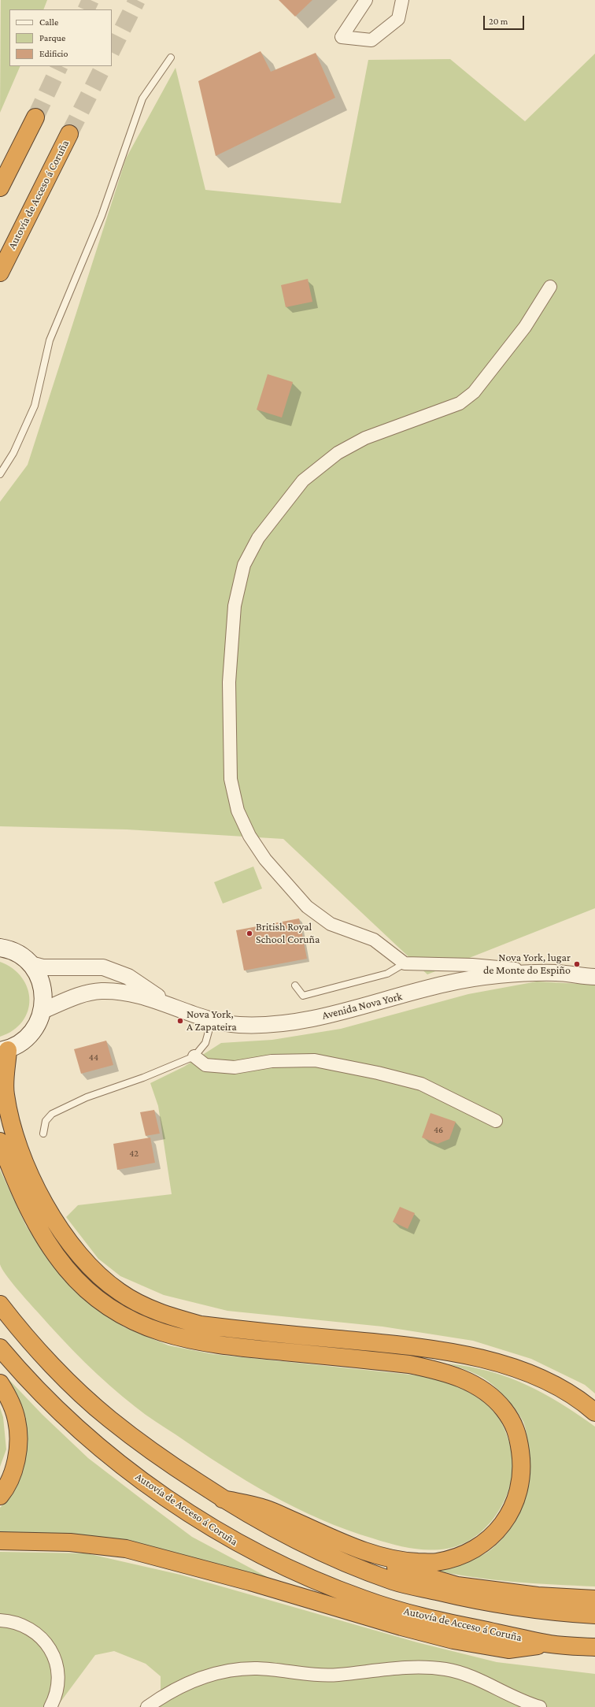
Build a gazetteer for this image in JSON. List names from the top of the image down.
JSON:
{
  "streets": {
    "highway": ["Autovía de Acceso á Coruña"],
    "street": ["Avenida Nova York"]
  },
  "places": ["British Royal School Coruña", "Nova York, lugar de Monte do Espiño", "Nova York, A Zapateira"],
  "house_numbers": ["44", "46", "42"],
  "legend": ["Calle", "Parque", "Edificio"],
  "scale_bar": "20 m"
}
